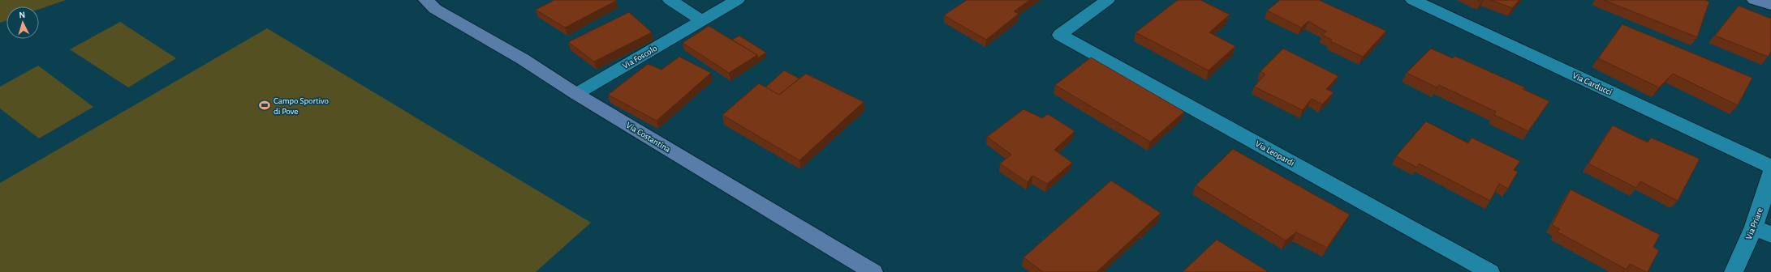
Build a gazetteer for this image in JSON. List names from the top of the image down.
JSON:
{
  "streets": {
    "street": [
      "Via Foscolo",
      "Via Carducci",
      "Via Costantina",
      "Via Leopardi",
      "Via Priare"
    ]
  },
  "crossings": [
    ["Via Foscolo", "Via Costantina"]
  ],
  "places": {
    "sports": ["Campo Sportivo di Pove"]
  },
  "north": "top"
}
